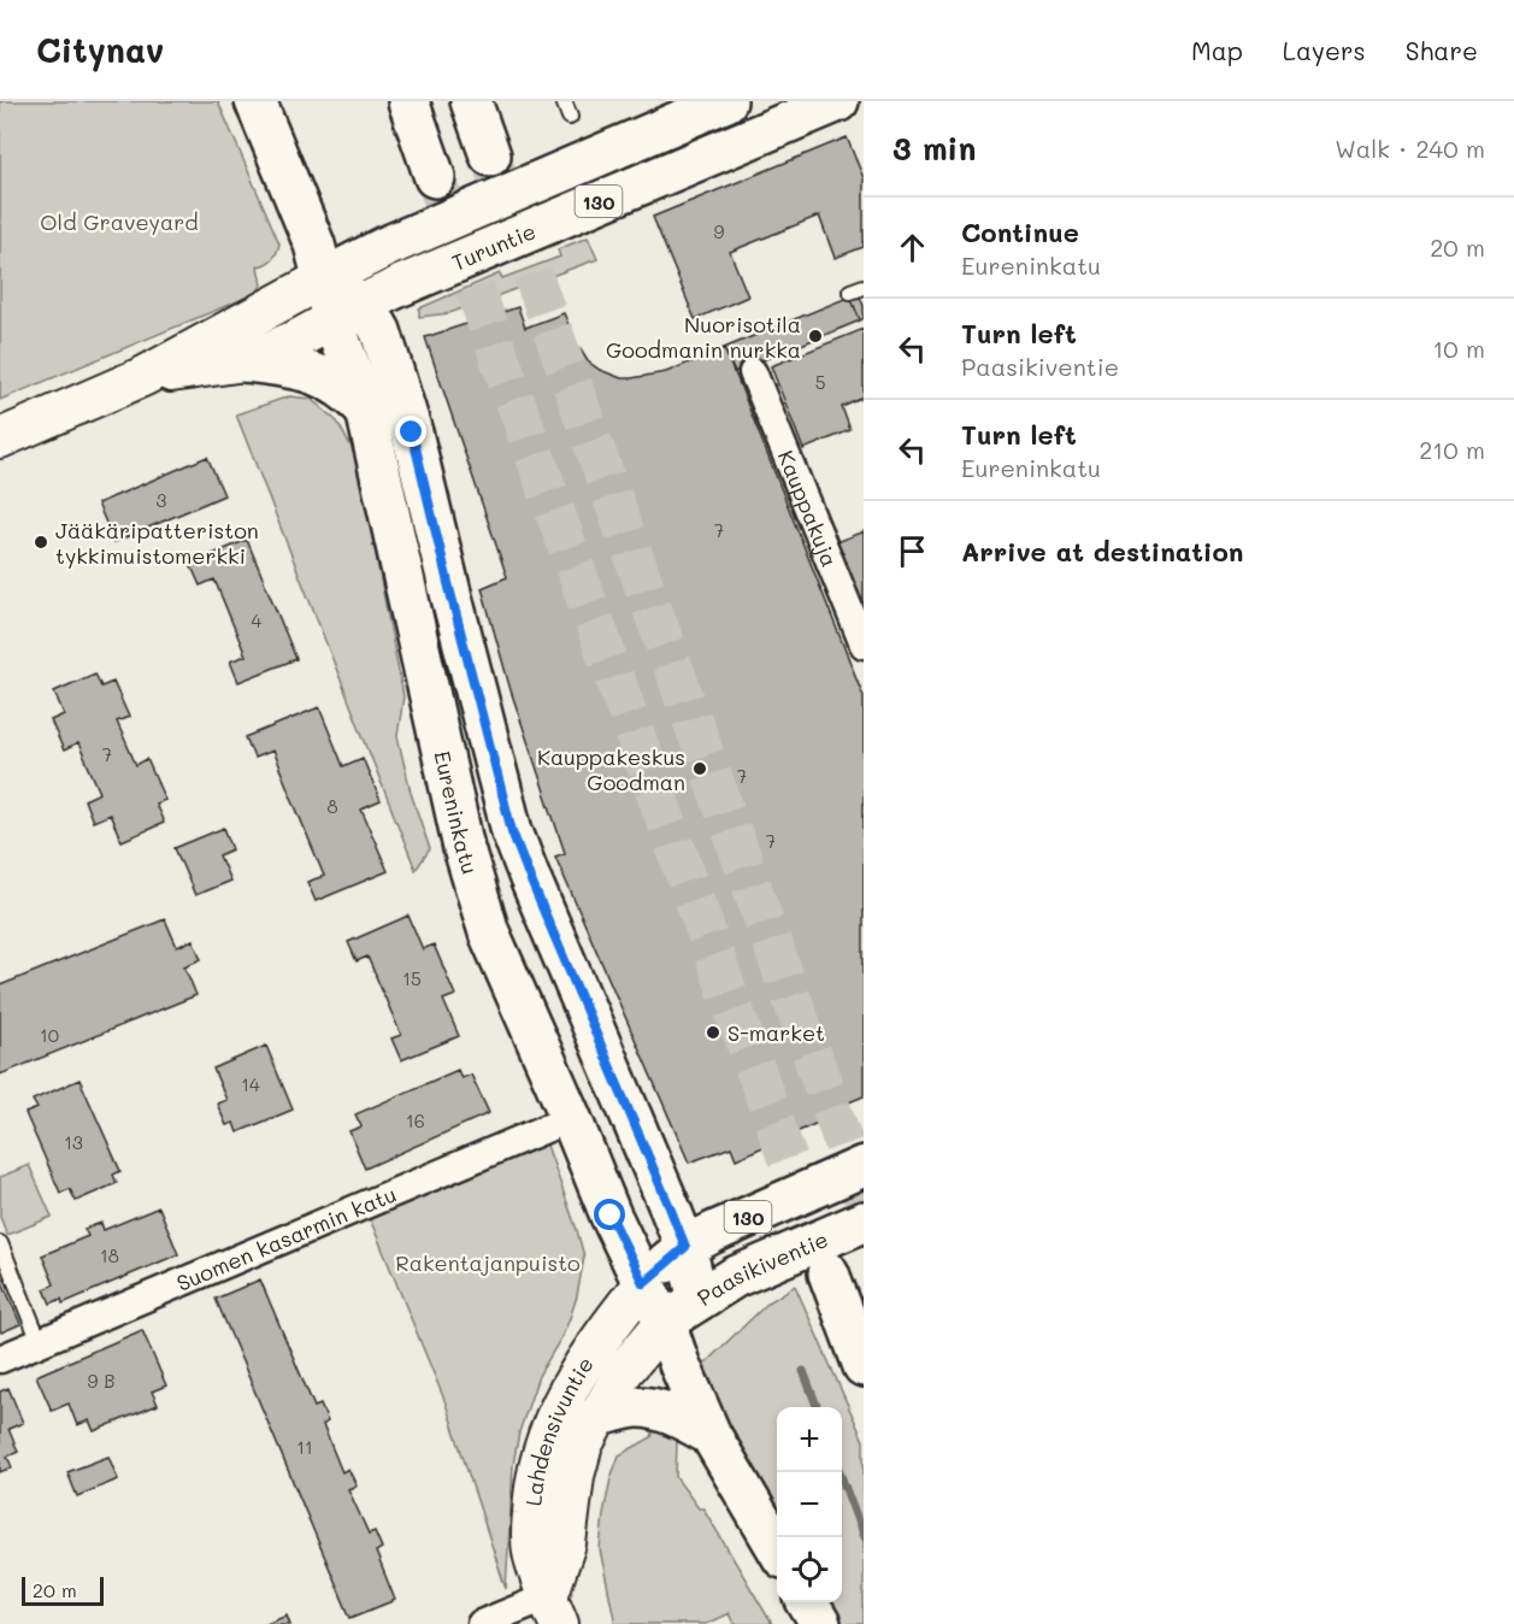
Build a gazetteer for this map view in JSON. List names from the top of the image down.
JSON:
{
  "streets": {
    "main road": [
      "130",
      "Turuntie",
      "Eureninkatu",
      "Paasikiventie",
      "Lahdensivuntie"
    ],
    "street": ["Kauppakuja", "Suomen kasarmin katu"]
  },
  "crossings": [
    ["130", "Eureninkatu"],
    ["130", "Lahdensivuntie"],
    ["Turuntie", "Eureninkatu"],
    ["Eureninkatu", "Suomen kasarmin katu"],
    ["Eureninkatu", "Paasikiventie"],
    ["Eureninkatu", "Lahdensivuntie"],
    ["Paasikiventie", "Lahdensivuntie"]
  ],
  "parks": ["Old Graveyard", "Rakentajanpuisto"],
  "places": [
    "Nuorisotila Goodmanin nurkka",
    "Jääkäripatteriston tykkimuistomerkki",
    "Kauppakeskus Goodman",
    "S-market"
  ],
  "house_numbers": [
    "9",
    "5",
    "3",
    "7",
    "4",
    "7",
    "7",
    "8",
    "7",
    "15",
    "10",
    "14",
    "16",
    "13",
    "18",
    "9 B",
    "11"
  ],
  "scale_bar": "20 m",
  "page": {
    "header": "Citynav",
    "nav": ["Map", "Layers", "Share"],
    "heading": ["3 min", "Walk · 240 m"],
    "list": [
      ["Continue", "Eureninkatu", "20 m"],
      ["Turn left", "Paasikiventie", "10 m"],
      ["Turn left", "Eureninkatu", "210 m"],
      "Arrive at destination"
    ],
    "map_buttons": ["+", "−"],
    "scale": "20 m"
  }
}
